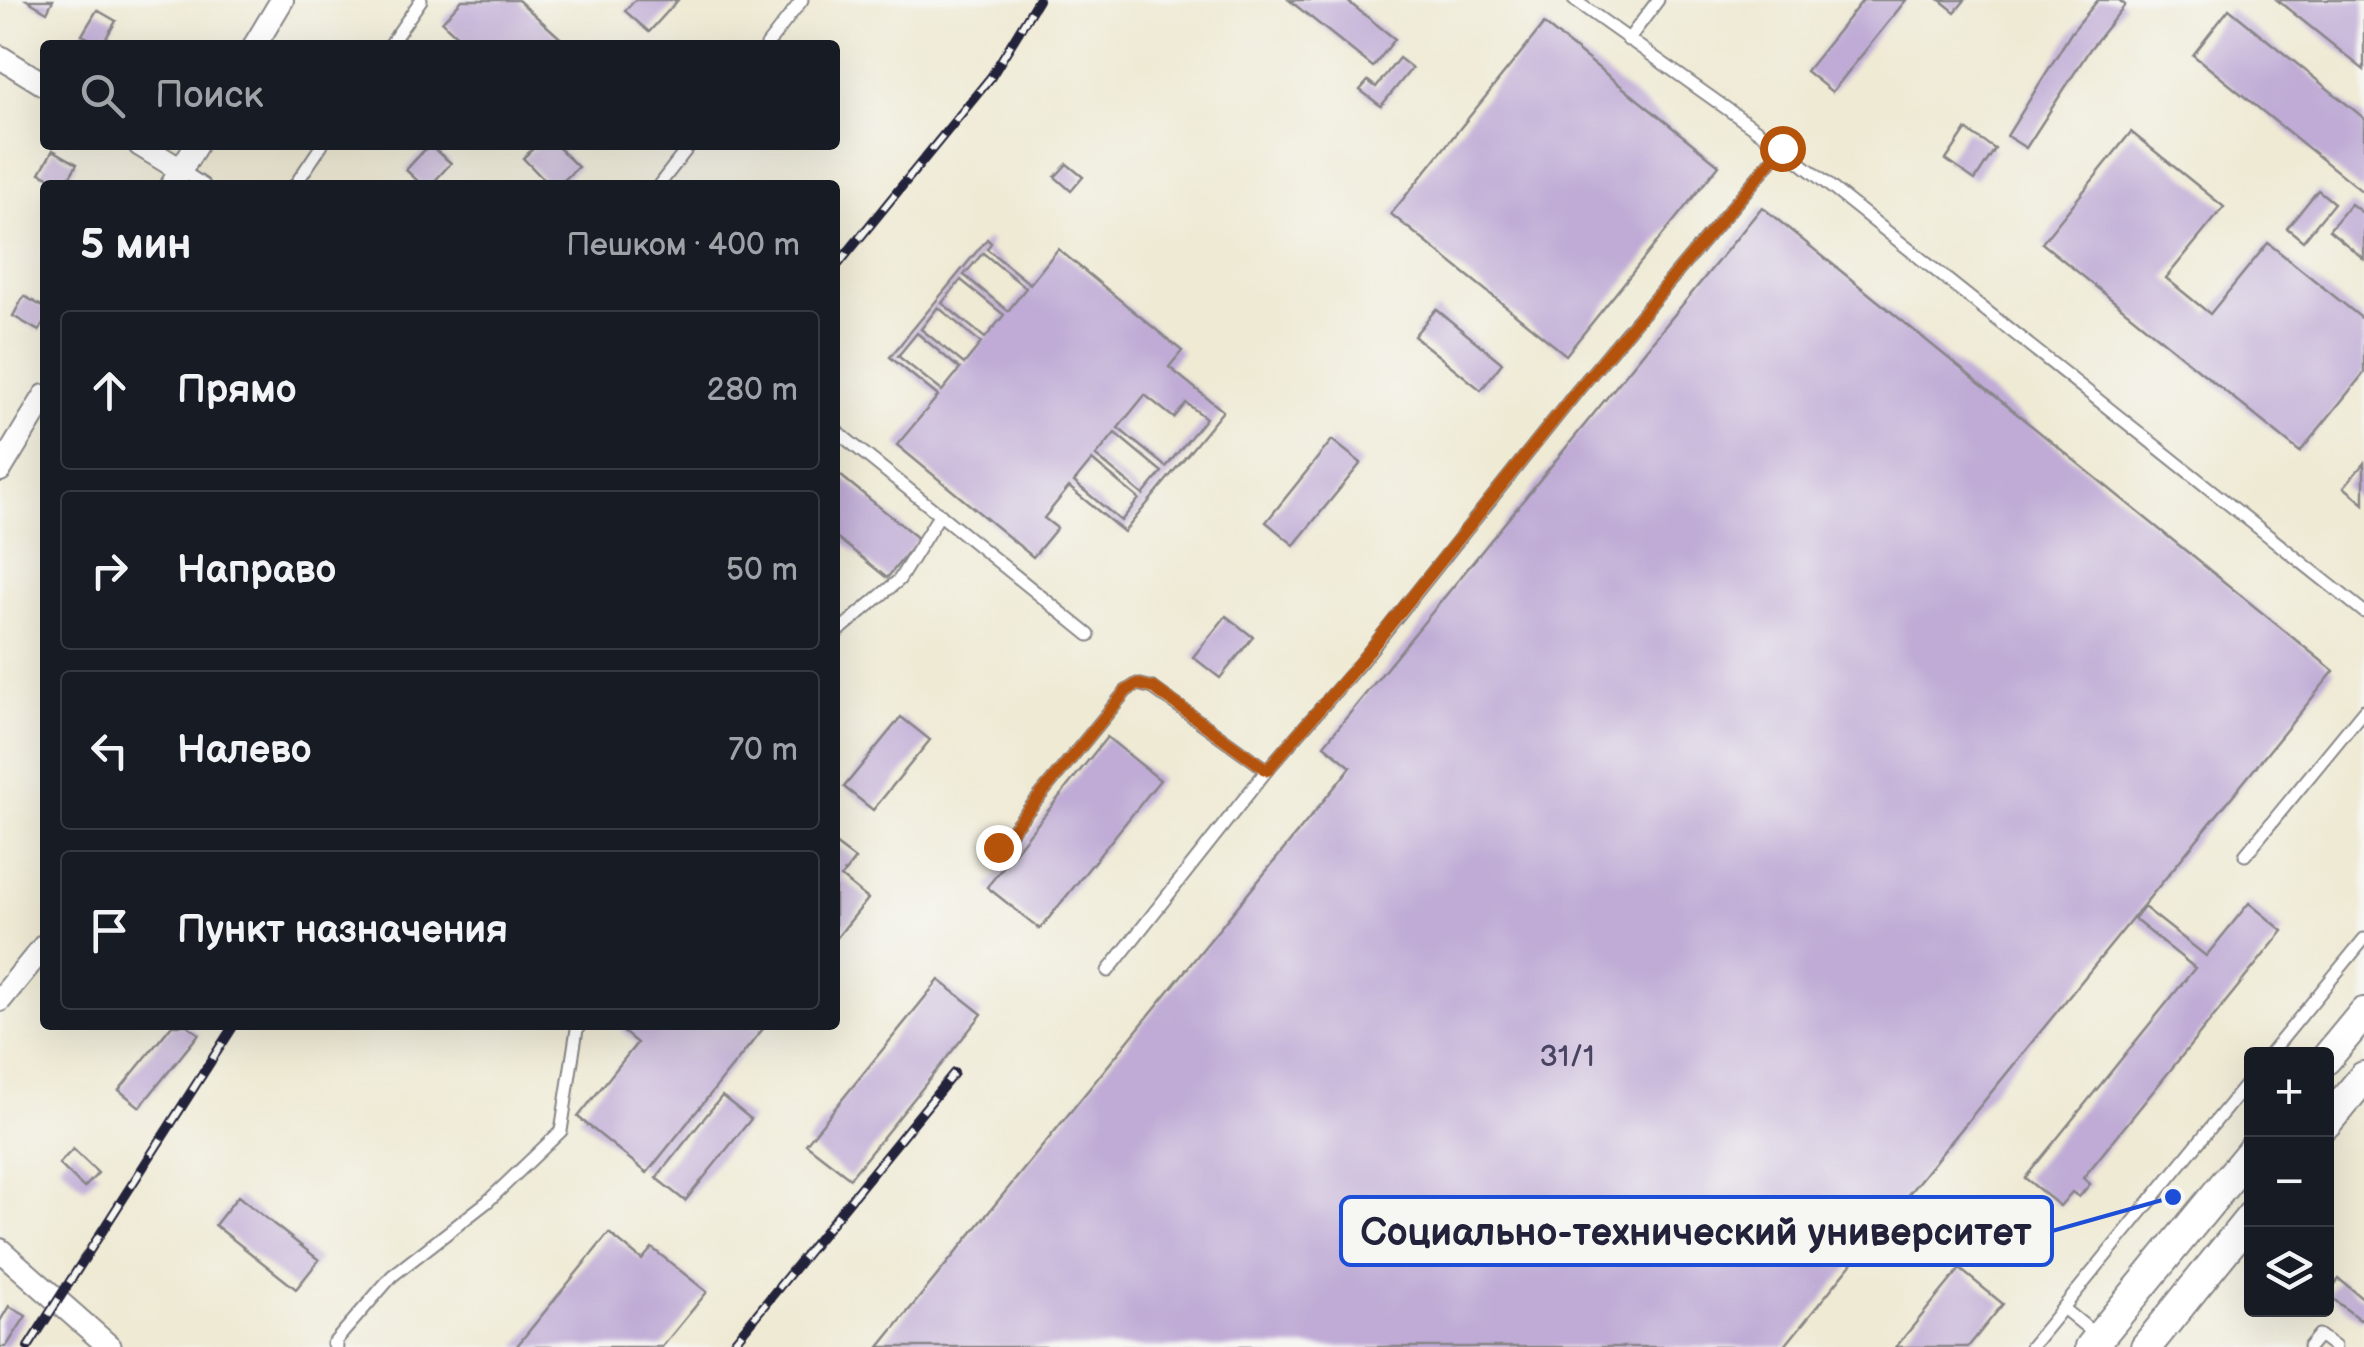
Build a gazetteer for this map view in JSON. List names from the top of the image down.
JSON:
{
  "places": ["Социально-технический университет"],
  "house_numbers": ["31/1"],
  "page": {
    "search": "Поиск",
    "heading": ["5 мин", "Пешком · 400 m"],
    "list": [
      ["Прямо", "280 m"],
      ["Направо", "50 m"],
      ["Налево", "70 m"],
      "Пункт назначения"
    ],
    "map_buttons": ["+", "−"]
  }
}
